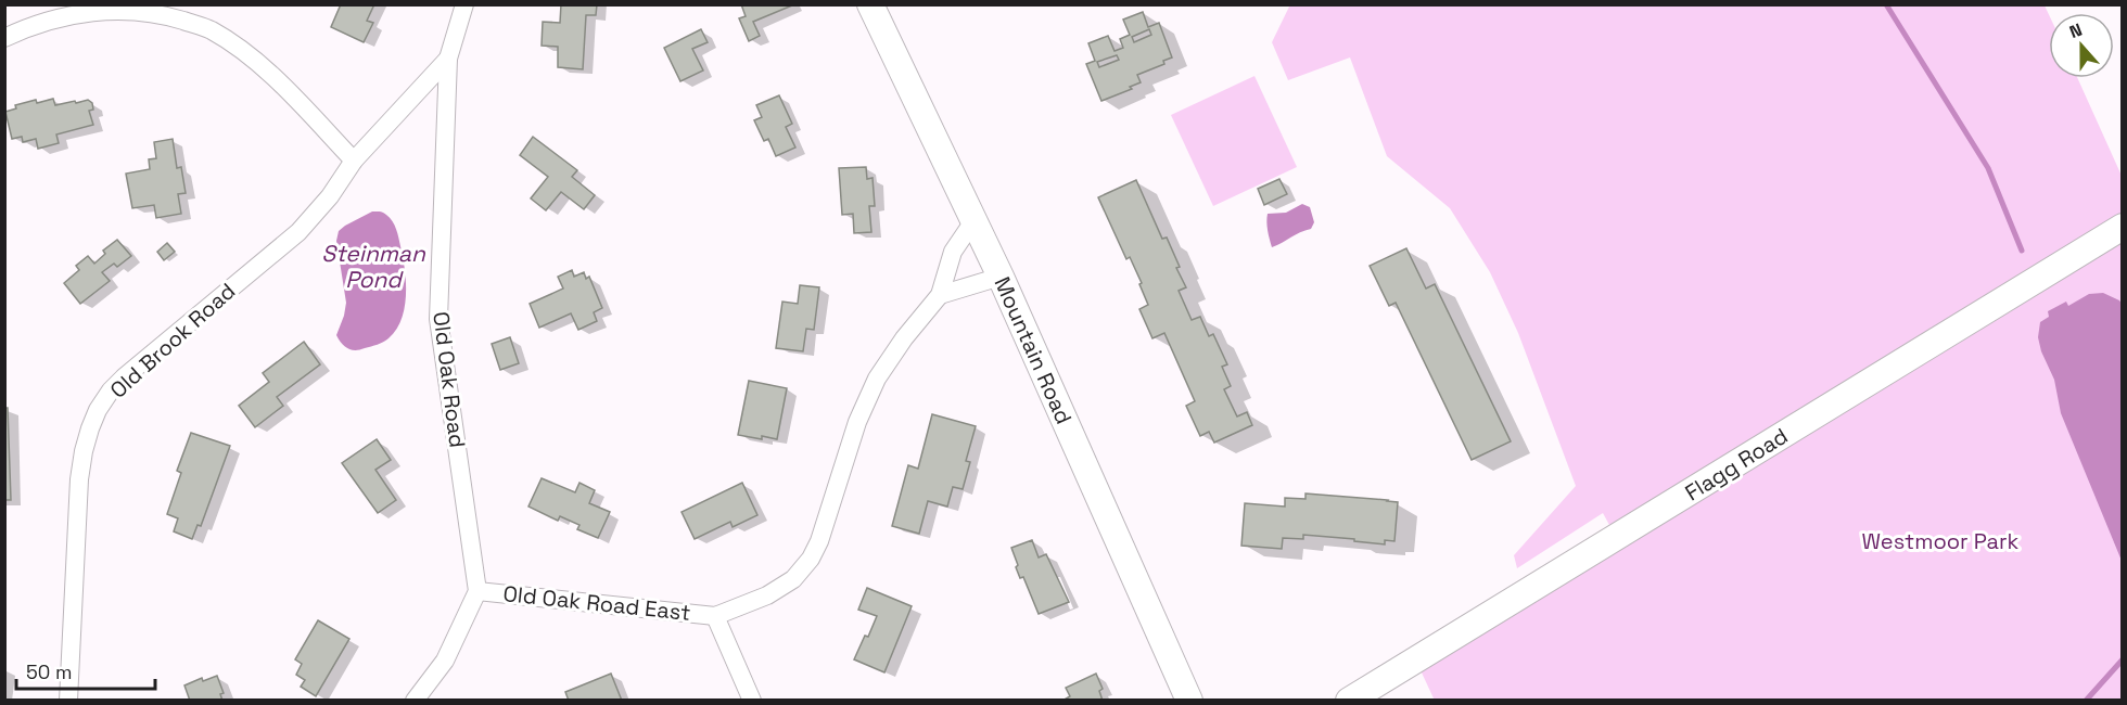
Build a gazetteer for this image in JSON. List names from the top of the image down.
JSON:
{
  "streets": {
    "street": [
      "Old Brook Road",
      "Mountain Road",
      "Old Oak Road",
      "Flagg Road",
      "Old Oak Road East"
    ]
  },
  "crossings": [
    ["Old Brook Road", "Old Oak Road"],
    ["Old Oak Road", "Old Oak Road East"]
  ],
  "water": ["Steinman Pond"],
  "parks": ["Westmoor Park"],
  "scale_bar": "50 m",
  "north": "top"
}
